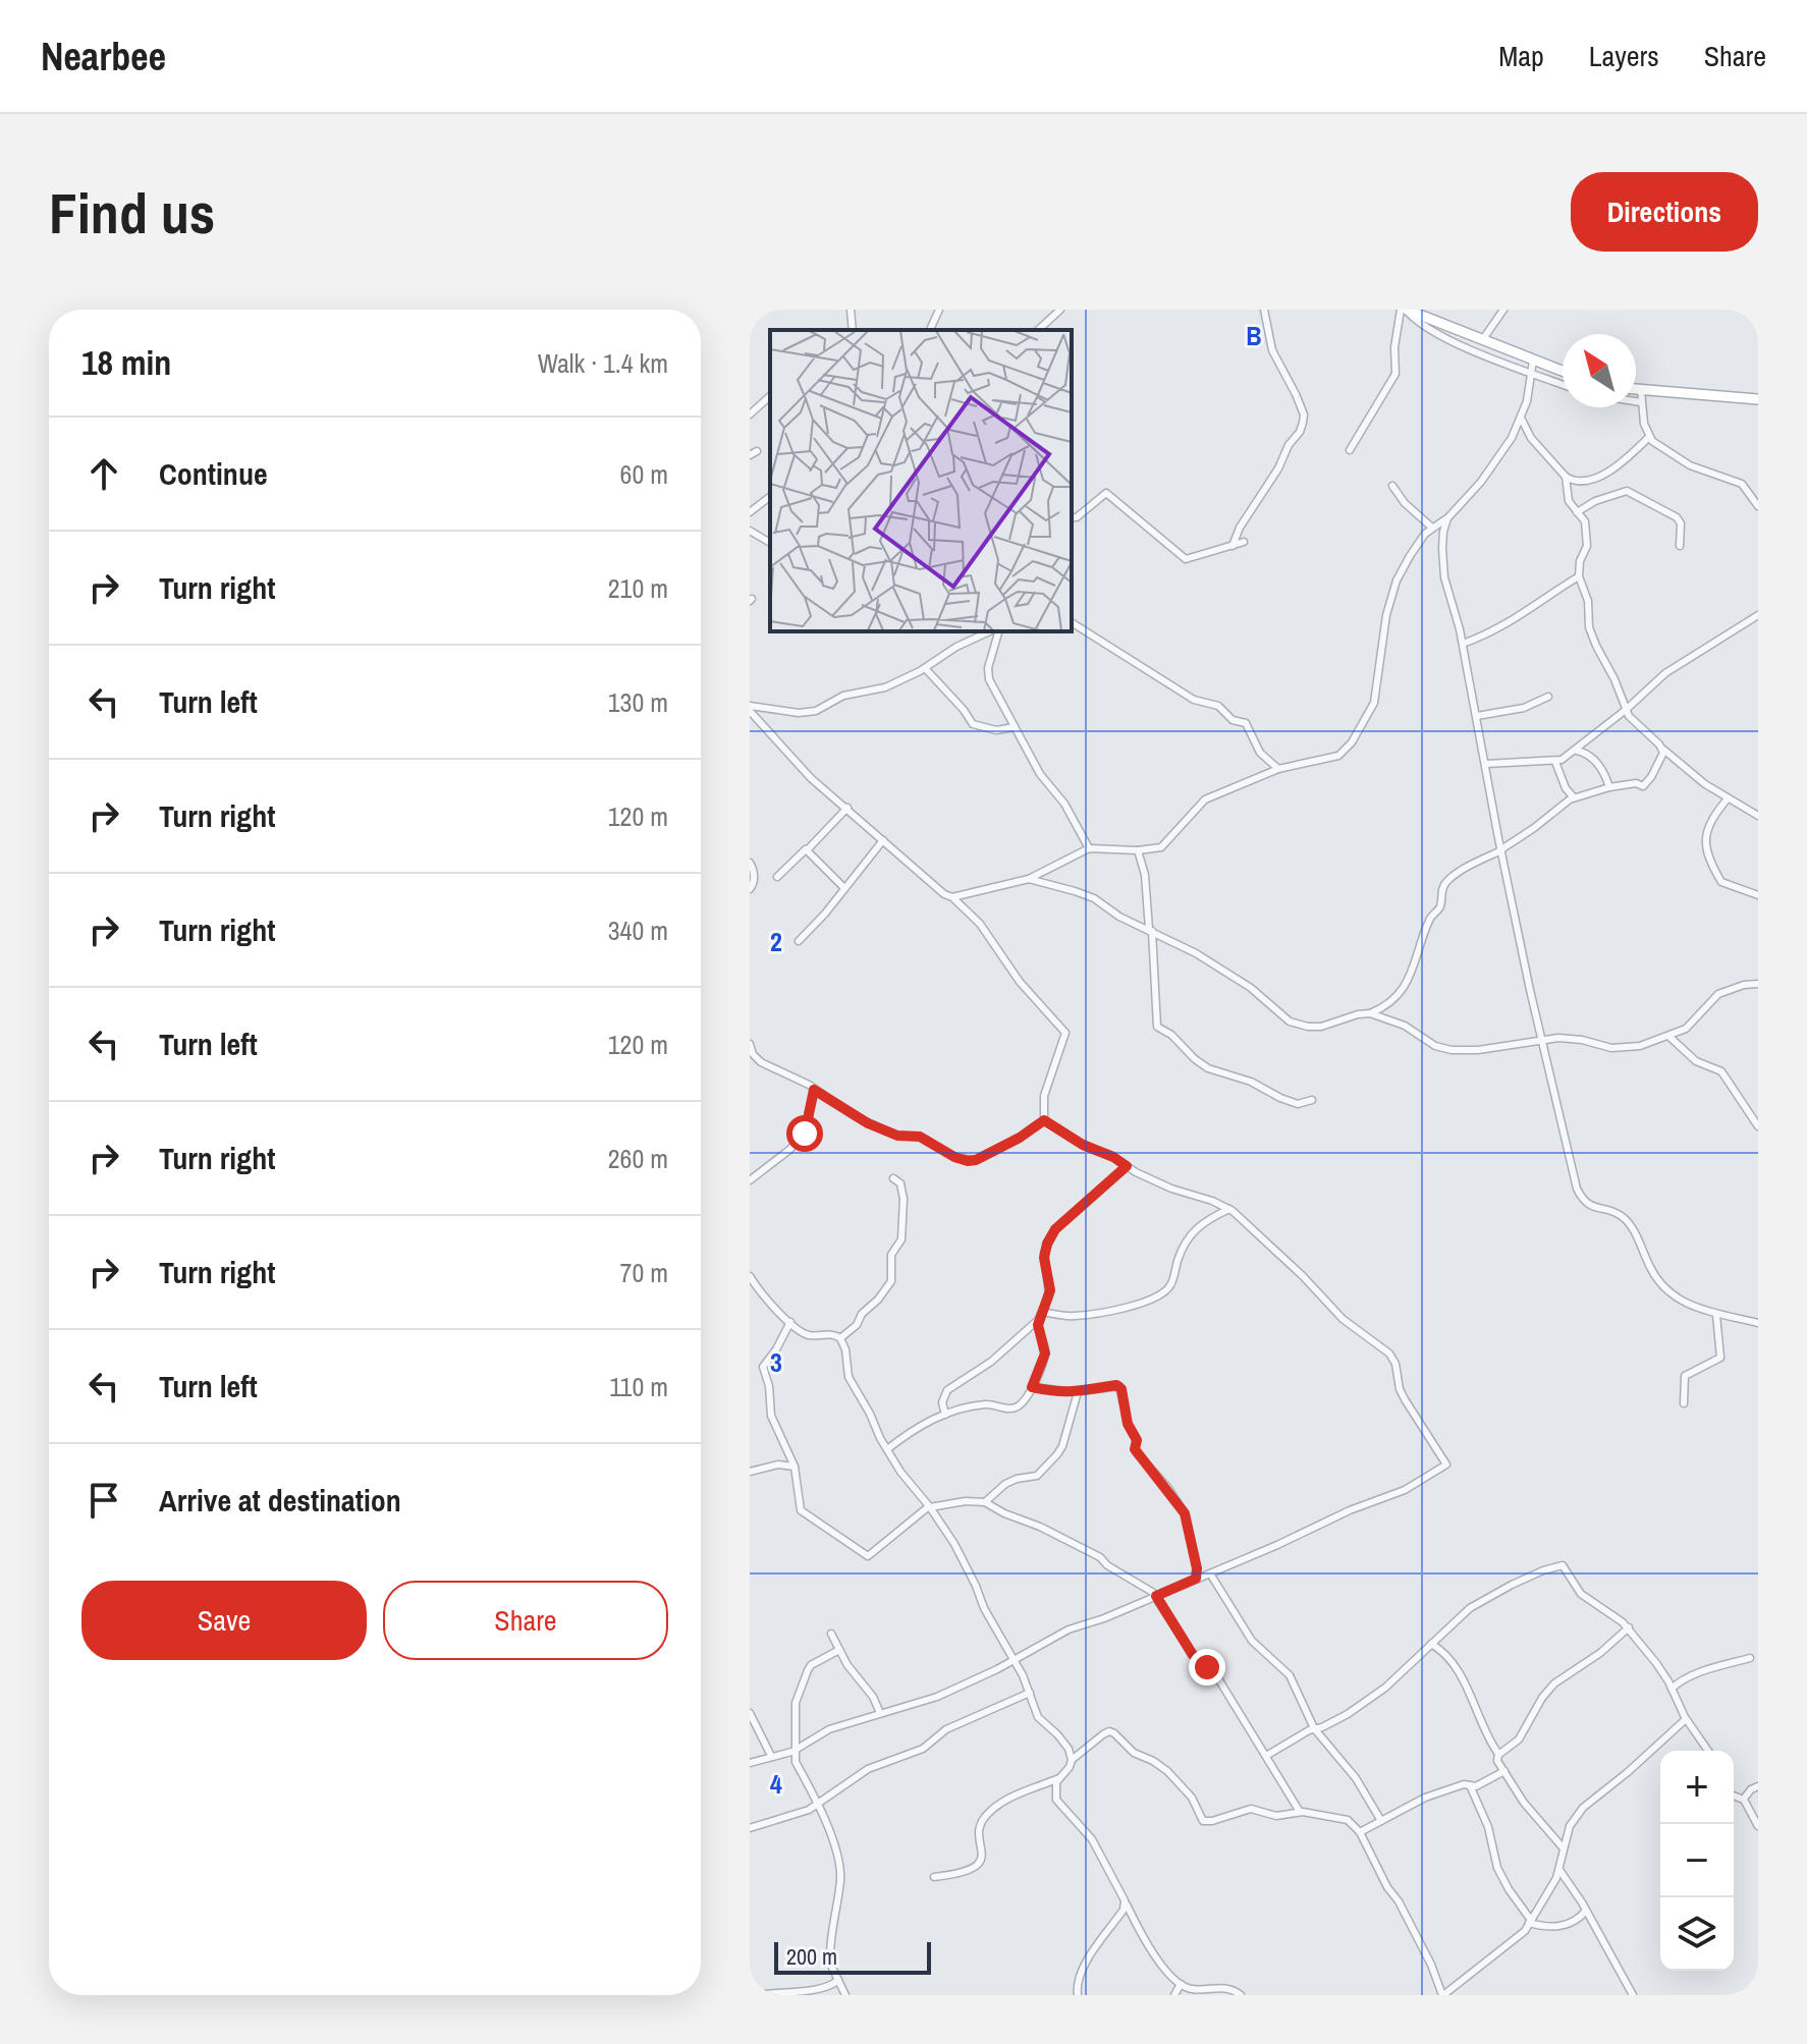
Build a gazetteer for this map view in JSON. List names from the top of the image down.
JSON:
{
  "scale_bar": "200 m",
  "north": "top left",
  "page": {
    "header": "Nearbee",
    "nav": ["Map", "Layers", "Share"],
    "buttons": [
      "Directions",
      ["Save", "Share"]
    ],
    "title": "Find us",
    "heading": ["18 min", "Walk · 1.4 km"],
    "list": [
      ["Continue", "60 m"],
      ["Turn right", "210 m"],
      ["Turn left", "130 m"],
      ["Turn right", "120 m"],
      ["Turn right", "340 m"],
      ["Turn left", "120 m"],
      ["Turn right", "260 m"],
      ["Turn right", "70 m"],
      ["Turn left", "110 m"],
      "Arrive at destination"
    ],
    "map_buttons": ["+", "−"],
    "scale": "200 m"
  },
  "grid": {
    "columns": ["B"],
    "rows": ["2", "3", "4"]
  }
}
